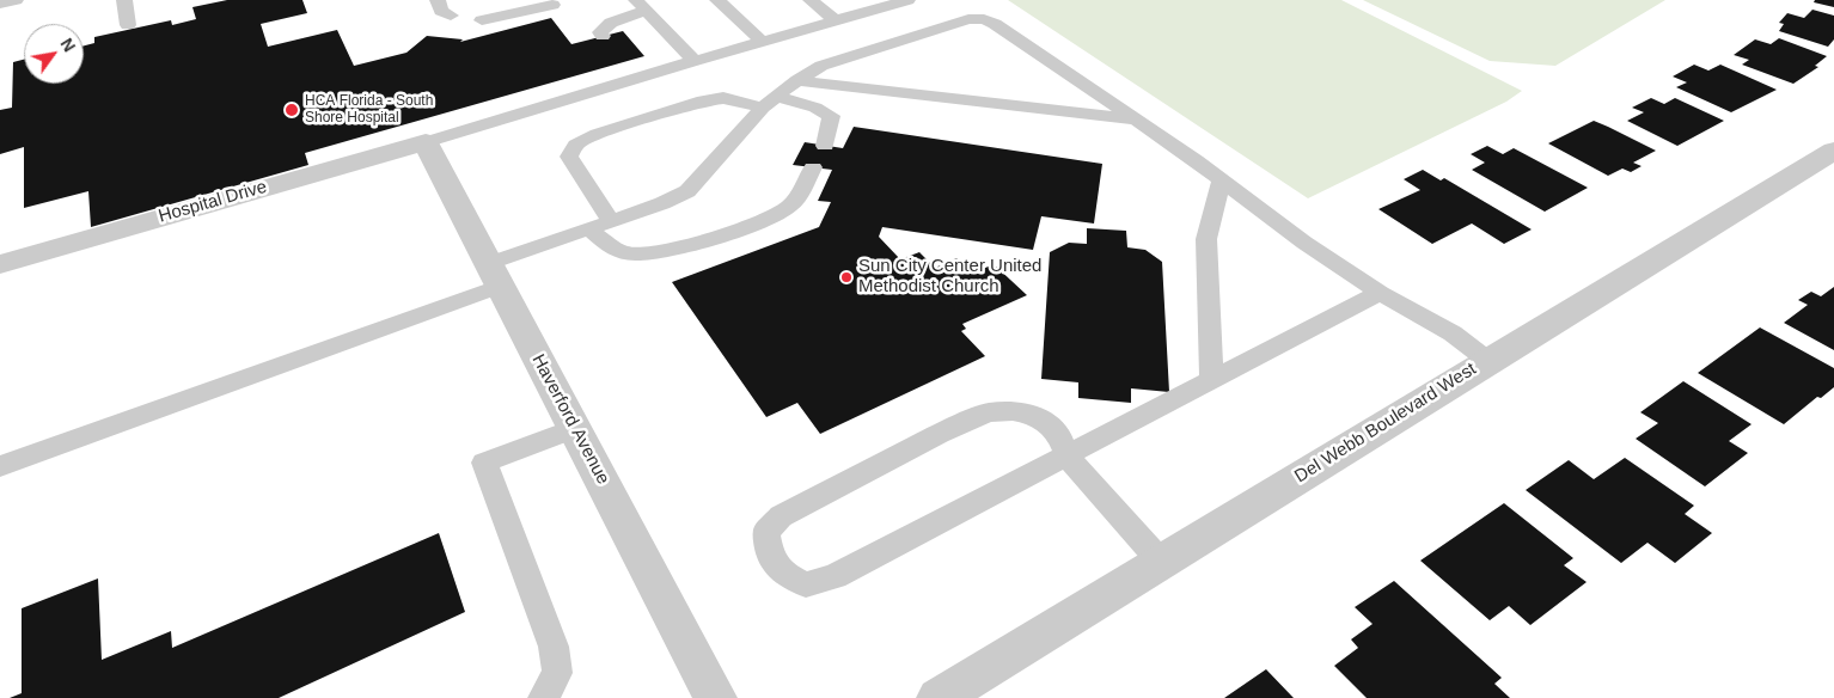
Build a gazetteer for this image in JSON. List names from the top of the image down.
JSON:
{
  "streets": {
    "street": ["Hospital Drive", "Haverford Avenue", "Del Webb Boulevard West"]
  },
  "crossings": [
    ["Hospital Drive", "Haverford Avenue"]
  ],
  "places": ["HCA Florida - South Shore Hospital", "Sun City Center United Methodist Church"],
  "north": "top right"
}
